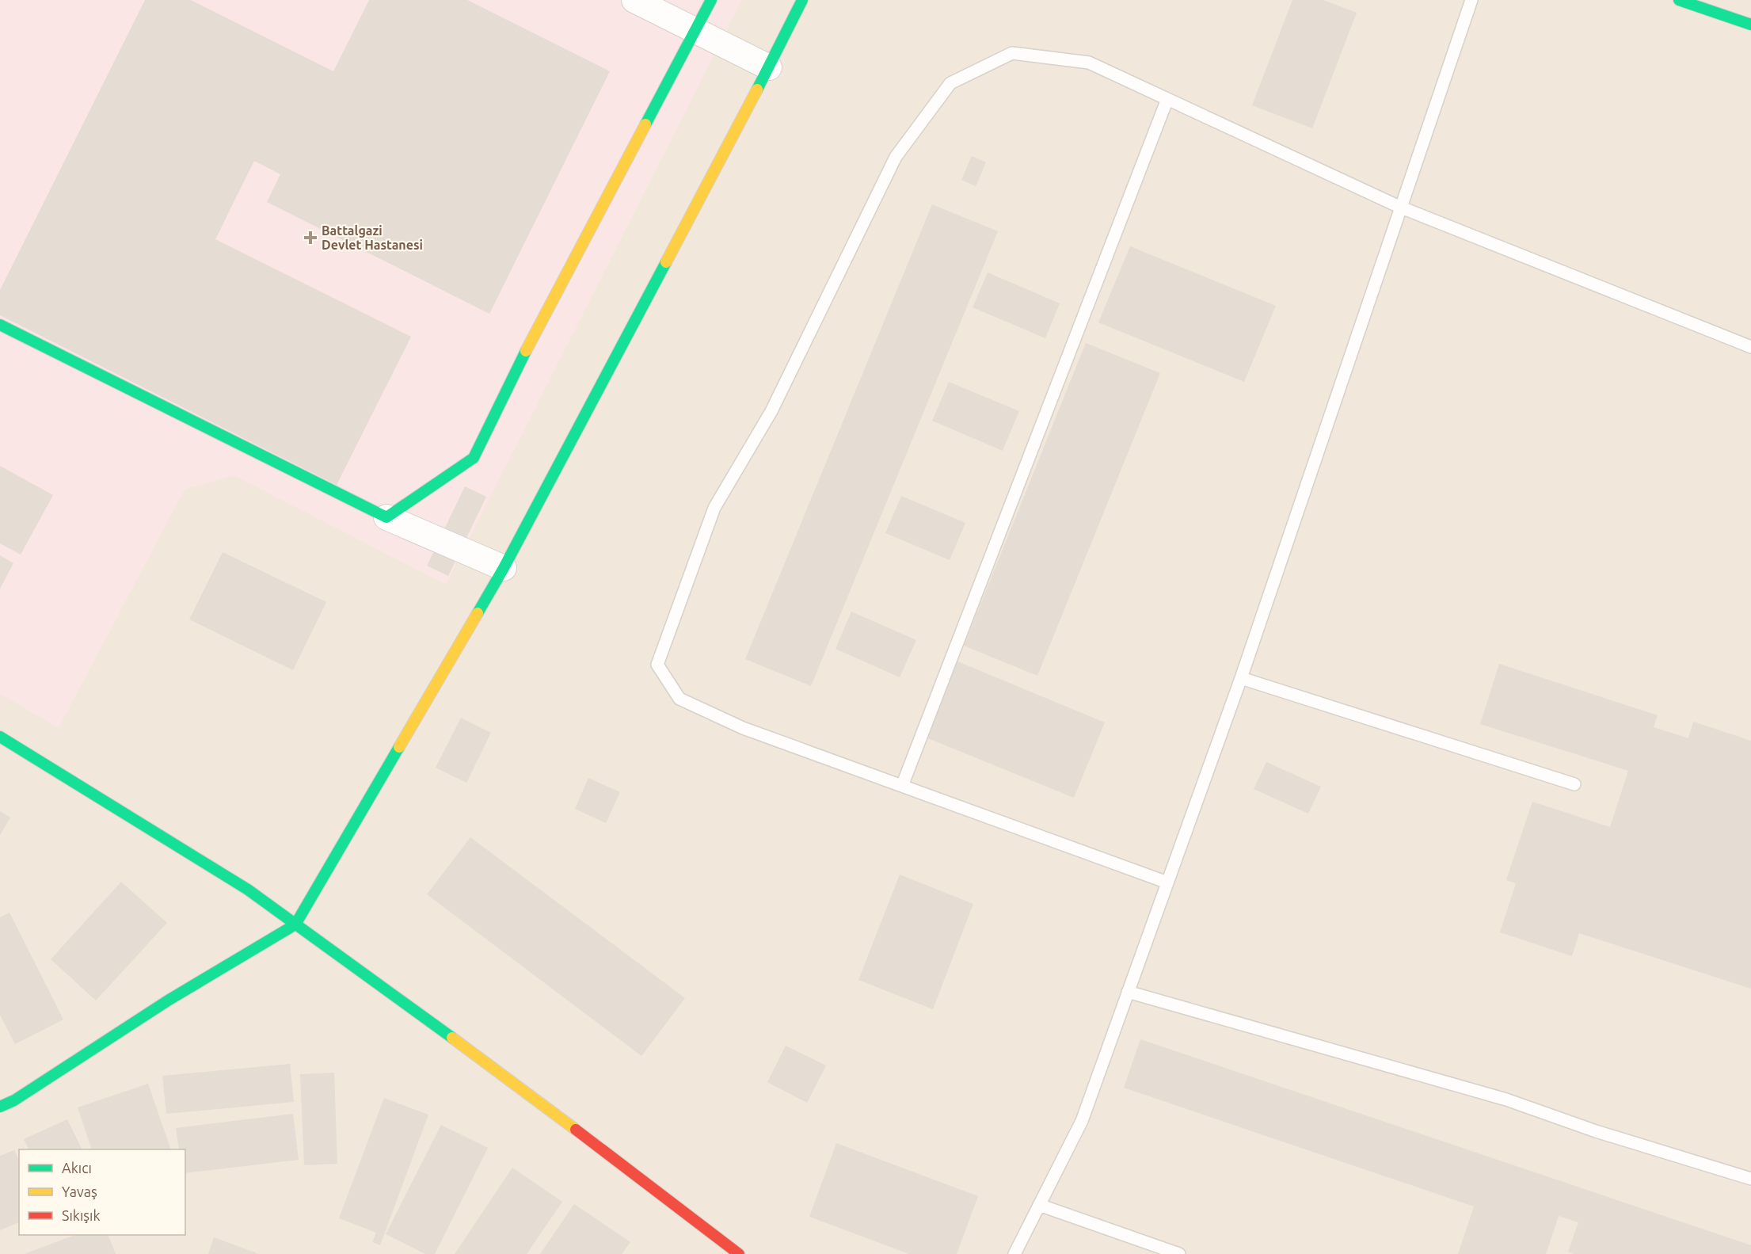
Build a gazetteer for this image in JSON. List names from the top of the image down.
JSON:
{
  "places": {
    "health": ["Battalgazi Devlet Hastanesi"]
  },
  "legend": ["Akıcı", "Yavaş", "Sıkışık"]
}
